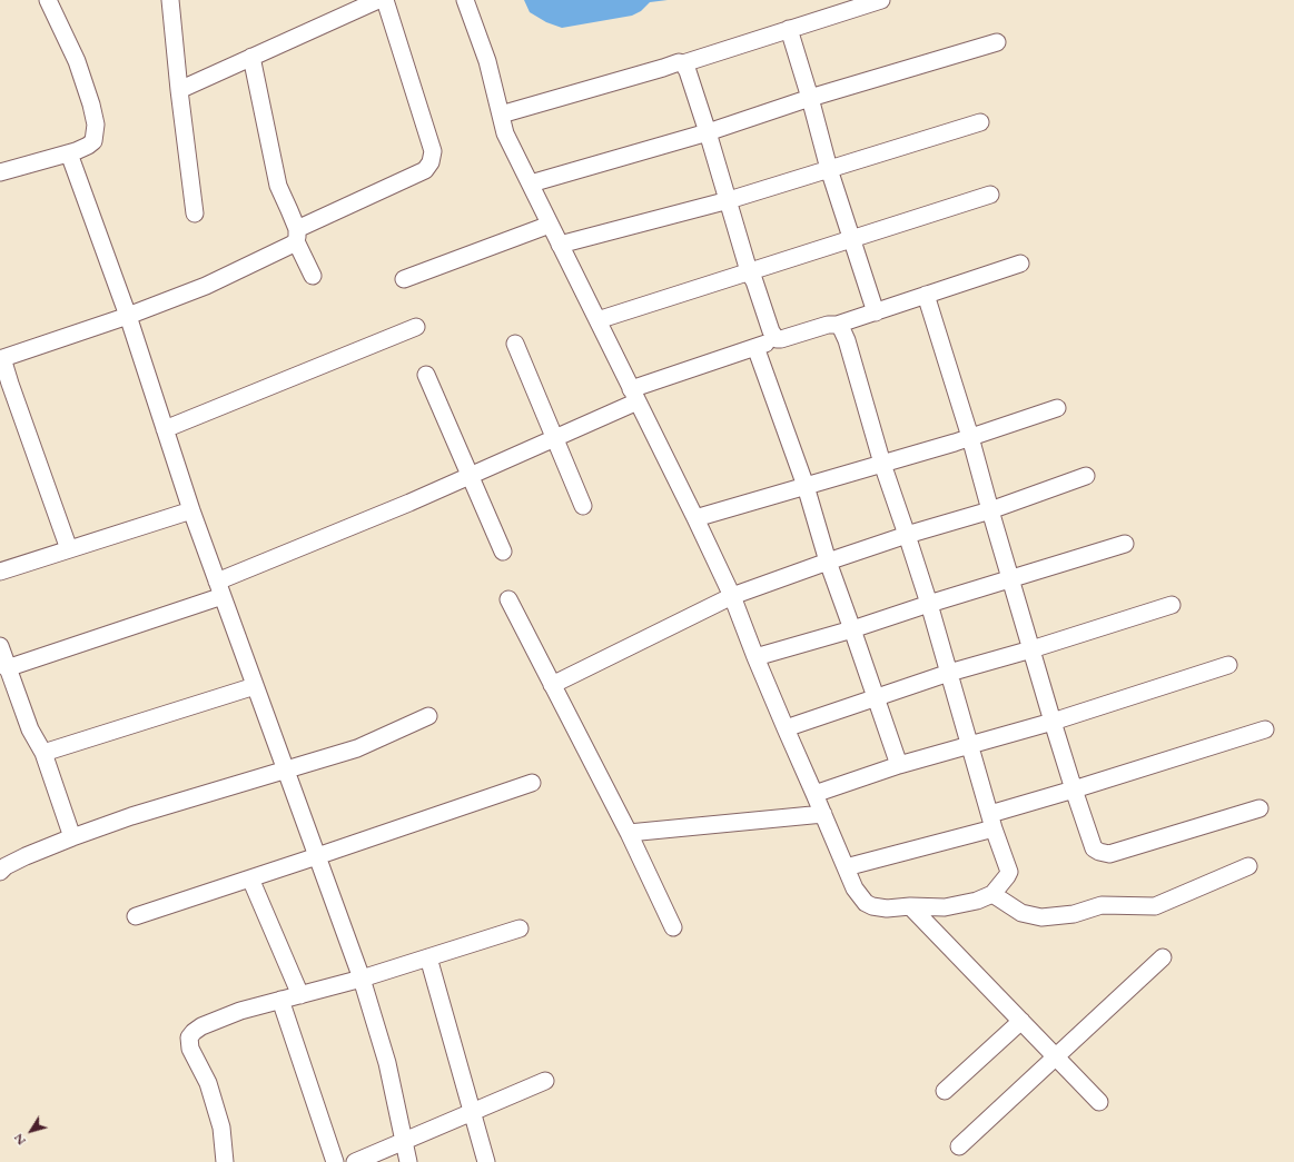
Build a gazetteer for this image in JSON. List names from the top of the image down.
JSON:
{
  "north": "bottom left"
}
